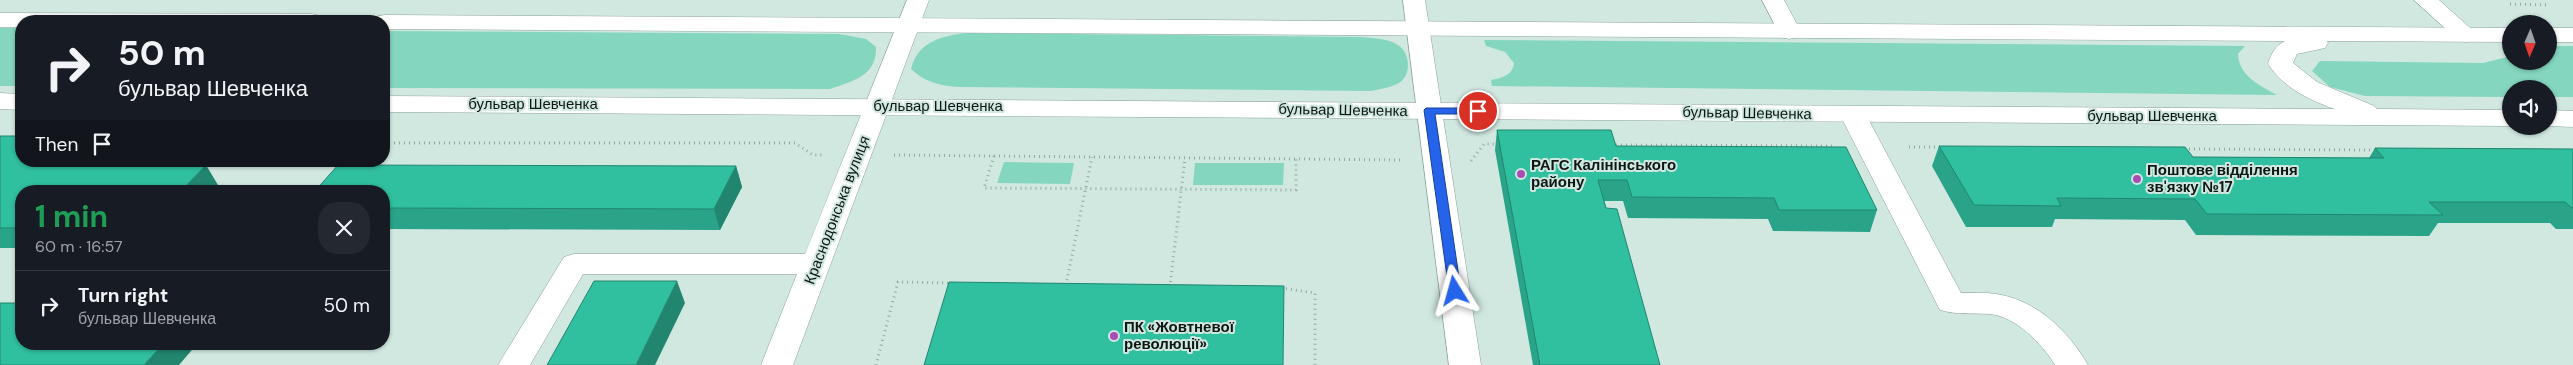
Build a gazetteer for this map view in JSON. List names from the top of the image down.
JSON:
{
  "streets": {
    "main road": ["бульвар Шевченка", "Краснодонська вулиця"]
  },
  "crossings": [
    ["бульвар Шевченка", "Краснодонська вулиця"]
  ],
  "places": ["РАГС Калінінського району", "Поштове відділення зв'язку №17", "ПК «Жовтневої революції»"],
  "north": "bottom",
  "page": {
    "turn": ["50 m", "бульвар Шевченка"],
    "then": "Then",
    "heading": ["1 min", "60 m · 16:57"],
    "list": [
      {
        "name": "Turn right",
        "note": "бульвар Шевченка",
        "value": "50 m"
      }
    ]
  }
}
